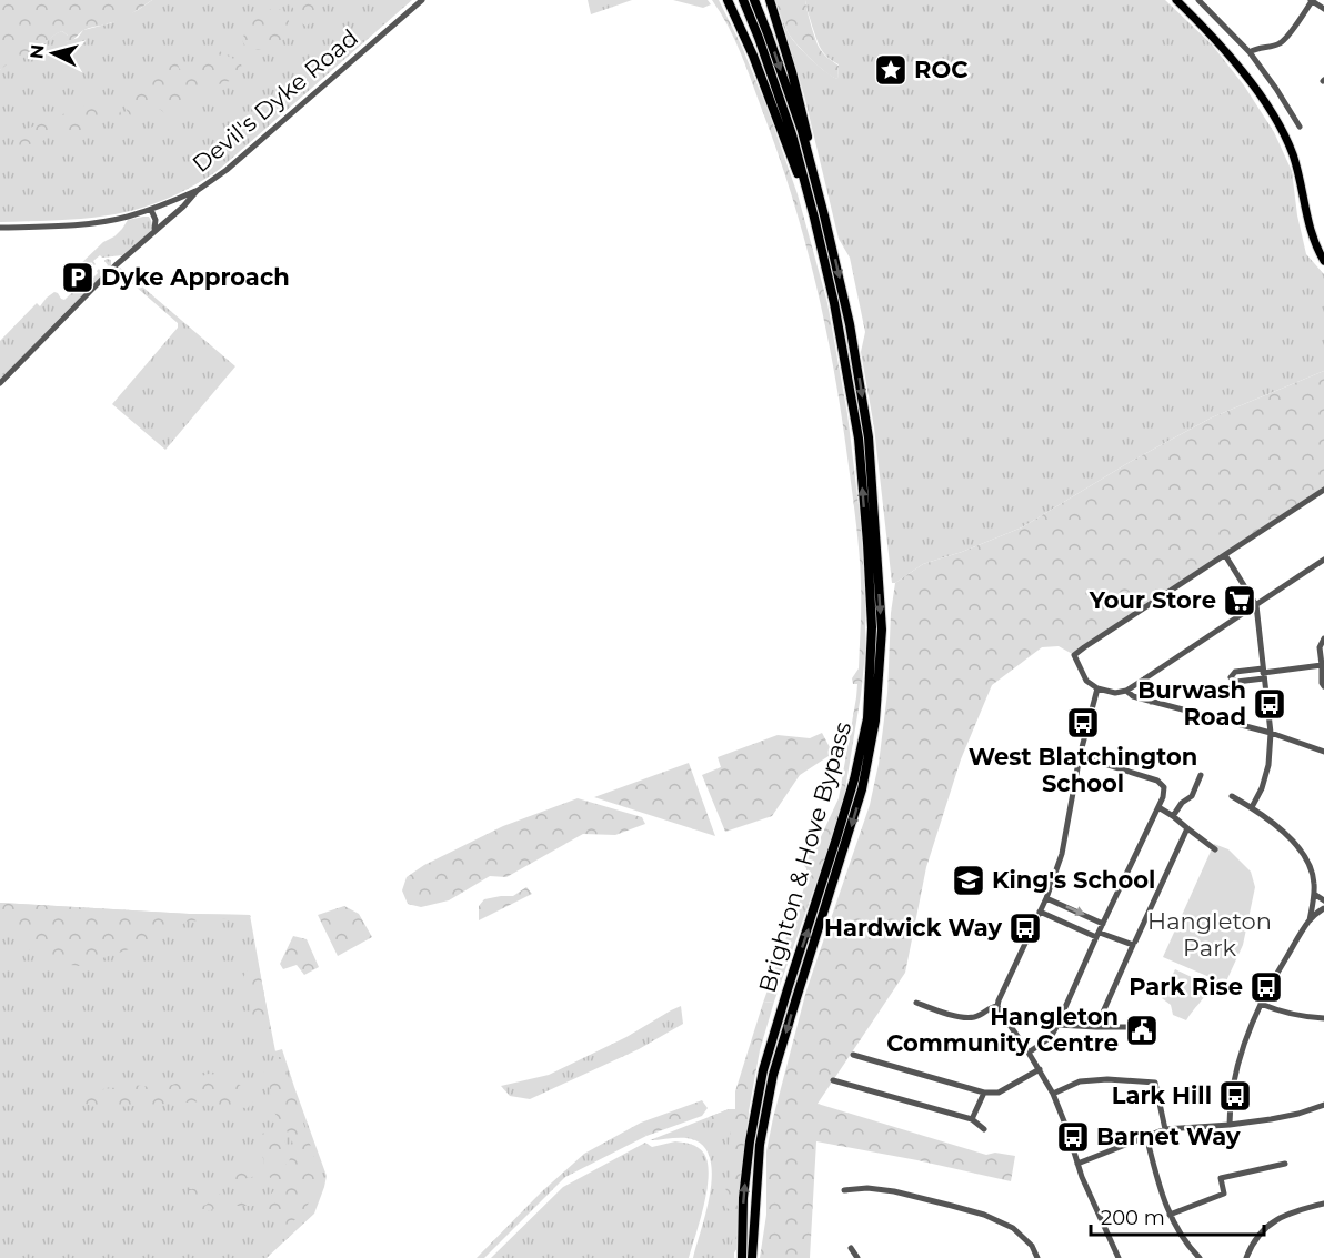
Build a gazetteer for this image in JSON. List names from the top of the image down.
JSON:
{
  "streets": {
    "highway": ["Brighton & Hove Bypass"],
    "street": ["Devil's Dyke Road"]
  },
  "parks": ["Hangleton Park"],
  "places": {
    "place": ["ROC"],
    "parking": ["Dyke Approach"],
    "supermarket": ["Your Store"],
    "bus stop": [
      "Burwash Road",
      "West Blatchington School",
      "Hardwick Way",
      "Park Rise",
      "Lark Hill",
      "Barnet Way"
    ],
    "school or university": ["King's School"],
    "public building": ["Hangleton Community Centre"]
  },
  "scale_bar": "200 m",
  "north": "left"
}
